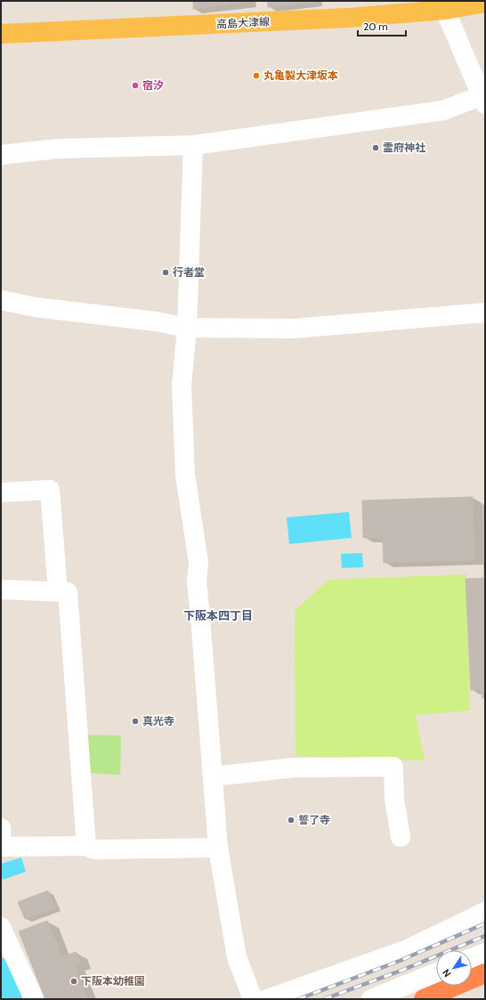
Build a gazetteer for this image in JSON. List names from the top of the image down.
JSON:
{
  "streets": {
    "main road": ["高島大津線"]
  },
  "districts": ["下阪本四丁目"],
  "places": [
    "丸亀製大津坂本",
    "宿汐",
    "霊府神社",
    "行者堂",
    "真光寺",
    "誓了寺",
    "下阪本幼稚園"
  ],
  "scale_bar": "20 m",
  "north": "bottom left"
}
